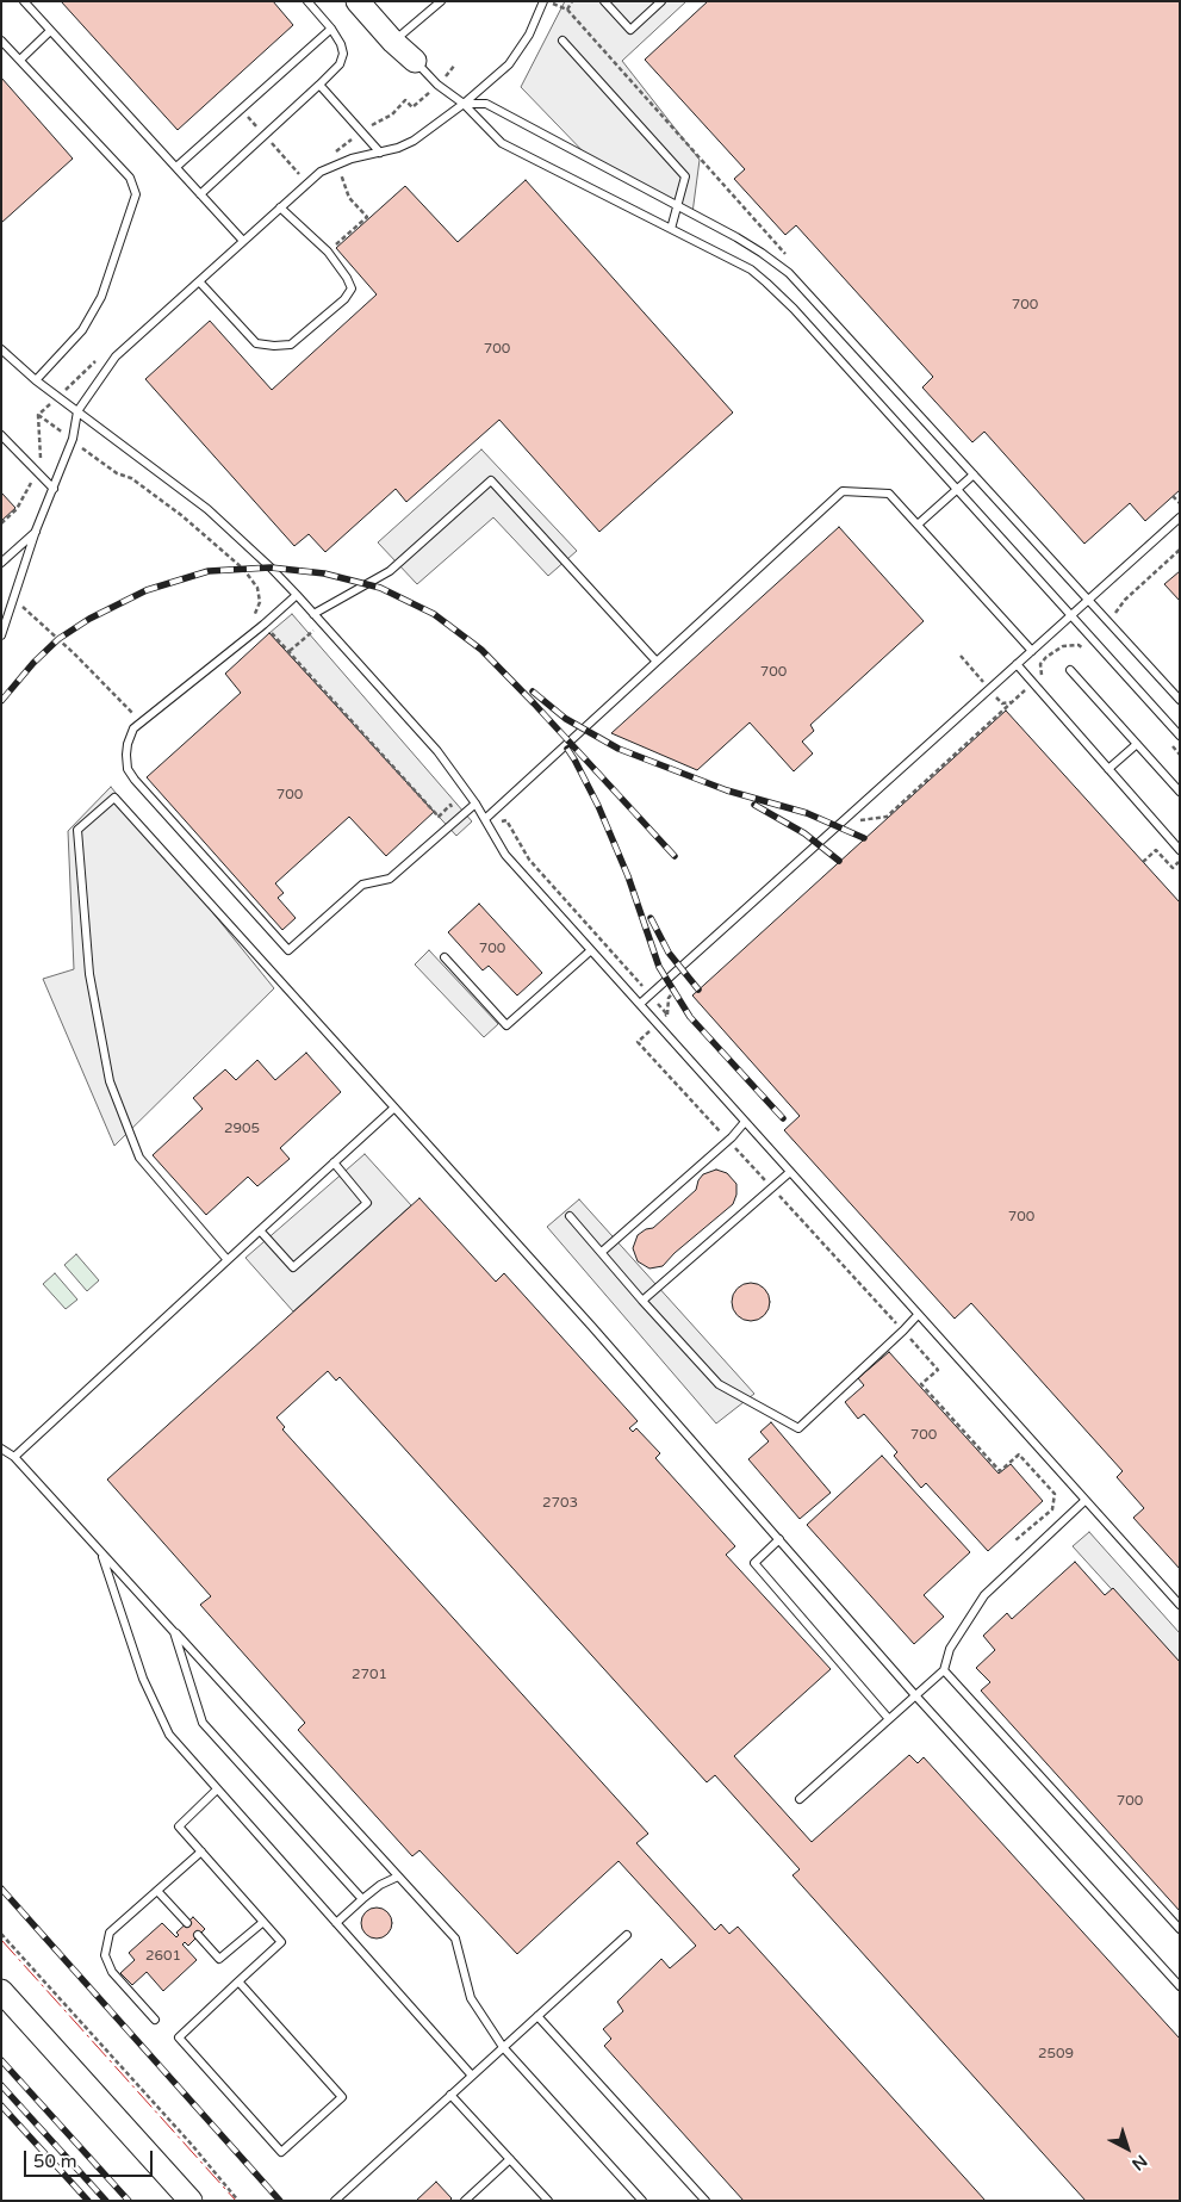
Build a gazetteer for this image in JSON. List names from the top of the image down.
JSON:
{
  "house_numbers": [
    "700",
    "700",
    "700",
    "700",
    "700",
    "2905",
    "700",
    "700",
    "2703",
    "2701",
    "700",
    "2601",
    "2509"
  ],
  "scale_bar": "50 m",
  "north": "bottom right"
}
